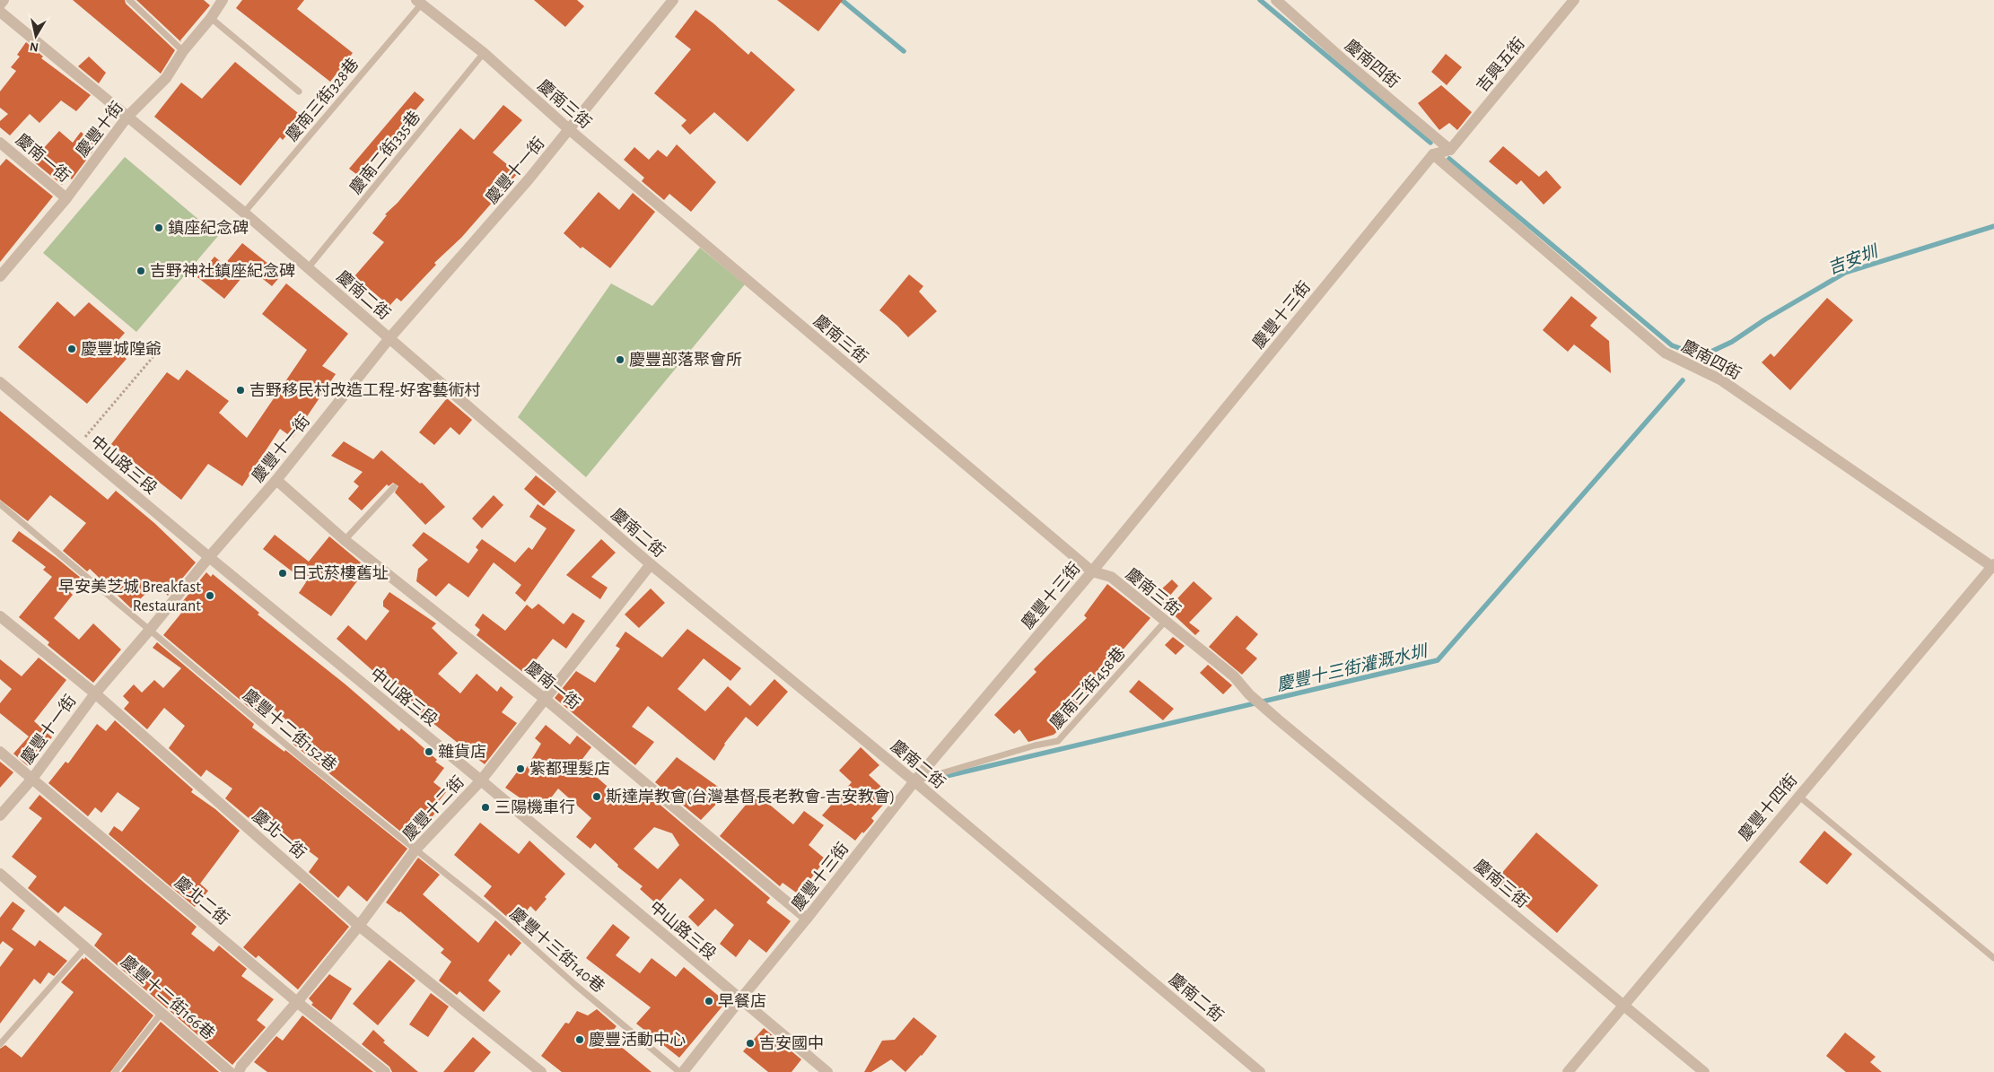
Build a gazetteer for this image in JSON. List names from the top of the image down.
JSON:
{
  "streets": {
    "street": [
      "慶南四街",
      "吉興五街",
      "慶南三街",
      "慶豐十街",
      "慶南一街",
      "慶豐十一街",
      "慶南二街",
      "慶豐十三街",
      "中山路三段",
      "慶豐十四街",
      "慶豐十二街",
      "慶北一街",
      "慶北二街",
      "慶豐十二街166巷"
    ],
    "lane": [
      "慶南三街328巷",
      "慶南二街335巷",
      "慶南三街458巷",
      "慶豐十二街152巷",
      "慶豐十三街140巷"
    ]
  },
  "crossings": [
    ["慶南四街", "吉興五街"],
    ["慶南四街", "慶豐十三街"],
    ["慶南四街", "慶豐十四街"],
    ["慶南三街328巷", "慶南三街"],
    ["慶南三街328巷", "慶南二街"],
    ["慶南三街", "慶南二街335巷"],
    ["慶南三街", "慶豐十一街"],
    ["慶南三街", "慶豐十三街"],
    ["慶南三街", "慶南三街458巷"],
    ["慶南三街", "慶豐十四街"],
    ["慶豐十街", "慶南一街"],
    ["慶豐十街", "慶南二街"],
    ["慶南二街335巷", "慶南二街"],
    ["慶南一街", "慶豐十一街"],
    ["慶南一街", "慶豐十三街"],
    ["慶南一街", "慶豐十二街"],
    ["慶豐十一街", "慶南二街"],
    ["慶豐十一街", "中山路三段"],
    ["慶豐十一街", "慶豐十二街152巷"],
    ["慶豐十一街", "慶北一街"],
    ["慶豐十一街", "慶北二街"],
    ["慶南二街", "慶豐十三街"],
    ["慶南二街", "慶南三街458巷"],
    ["慶南二街", "慶豐十二街"],
    ["慶豐十三街", "中山路三段"],
    ["慶豐十三街", "慶南三街458巷"],
    ["中山路三段", "慶豐十二街"],
    ["慶豐十二街152巷", "慶豐十二街"],
    ["慶豐十二街152巷", "慶豐十三街140巷"],
    ["慶豐十二街", "慶北一街"],
    ["慶豐十二街", "慶北二街"],
    ["慶豐十二街", "慶豐十三街140巷"]
  ],
  "water": ["吉安圳", "慶豐十三街灌溉水圳"],
  "places": [
    "鎮座紀念碑",
    "吉野神社鎮座紀念碑",
    "慶豐城隍爺",
    "慶豐部落聚會所",
    "吉野移民村改造工程-好客藝術村",
    "日式菸樓舊址",
    "早安美芝城 Breakfast Restaurant",
    "雜貨店",
    "紫都理髮店",
    "斯達岸教會(台灣基督長老教會-吉安教會)",
    "三陽機車行",
    "早餐店",
    "慶豐活動中心",
    "吉安國中"
  ],
  "north": "bottom"
}
